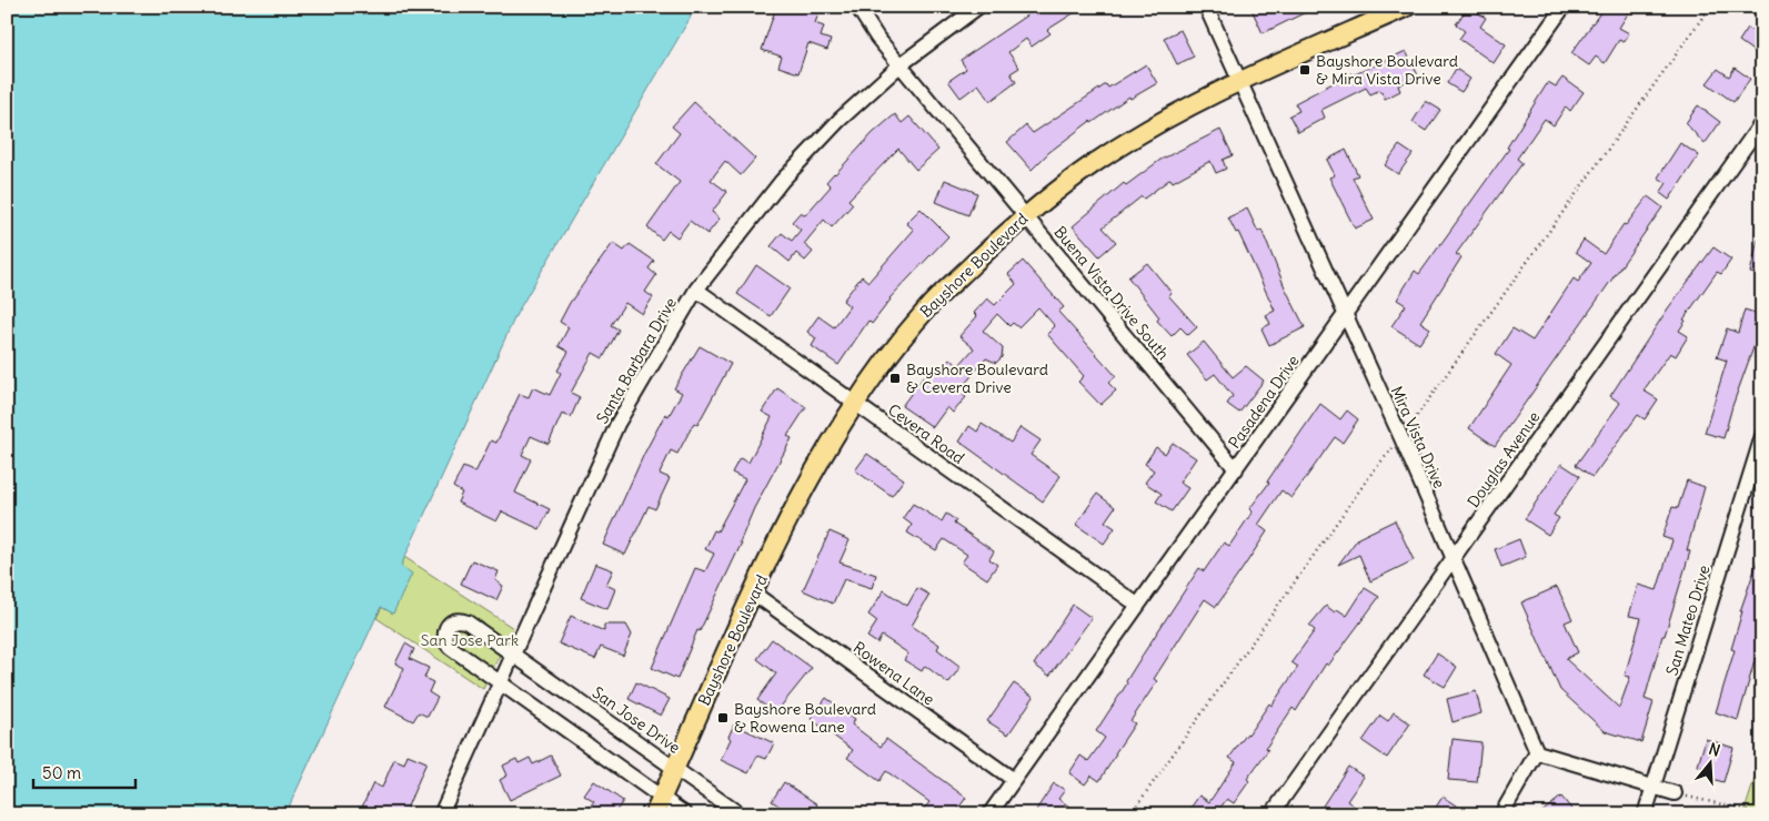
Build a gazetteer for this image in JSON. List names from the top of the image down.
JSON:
{
  "streets": {
    "main road": ["Bayshore Boulevard"],
    "street": [
      "Buena Vista Drive South",
      "Santa Barbara Drive",
      "Pasadena Drive",
      "Cevera Road",
      "Mira Vista Drive",
      "Douglas Avenue",
      "San Mateo Drive",
      "Rowena Lane",
      "San Jose Drive"
    ]
  },
  "crossings": [
    ["Bayshore Boulevard", "Buena Vista Drive South"],
    ["Bayshore Boulevard", "Cevera Road"],
    ["Bayshore Boulevard", "Mira Vista Drive"],
    ["Bayshore Boulevard", "Rowena Lane"],
    ["Bayshore Boulevard", "San Jose Drive"],
    ["Buena Vista Drive South", "Santa Barbara Drive"],
    ["Buena Vista Drive South", "Pasadena Drive"],
    ["Santa Barbara Drive", "Cevera Road"],
    ["Santa Barbara Drive", "San Jose Drive"],
    ["Pasadena Drive", "Cevera Road"],
    ["Pasadena Drive", "Mira Vista Drive"],
    ["Pasadena Drive", "Rowena Lane"],
    ["Mira Vista Drive", "Douglas Avenue"]
  ],
  "parks": ["San Jose Park"],
  "places": {
    "transit": ["Bayshore Boulevard & Mira Vista Drive", "Bayshore Boulevard & Cevera Drive", "Bayshore Boulevard & Rowena Lane"]
  },
  "scale_bar": "50 m",
  "north": "top"
}
